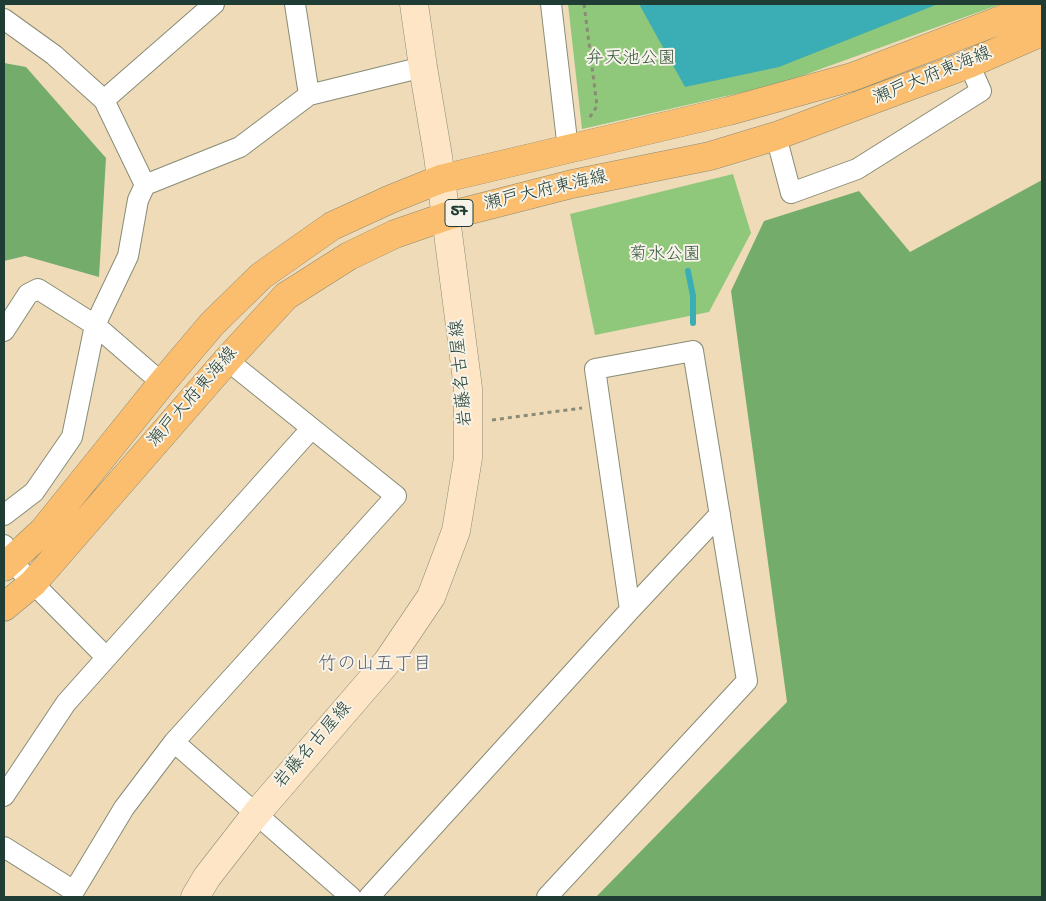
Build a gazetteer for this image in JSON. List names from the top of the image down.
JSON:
{
  "streets": {
    "main road": ["瀬戸大府東海線", "57", "岩藤名古屋線"]
  },
  "crossings": [
    ["瀬戸大府東海線", "岩藤名古屋線"]
  ],
  "districts": ["竹の山五丁目"],
  "parks": ["弁天池公園", "菊水公園"]
}
